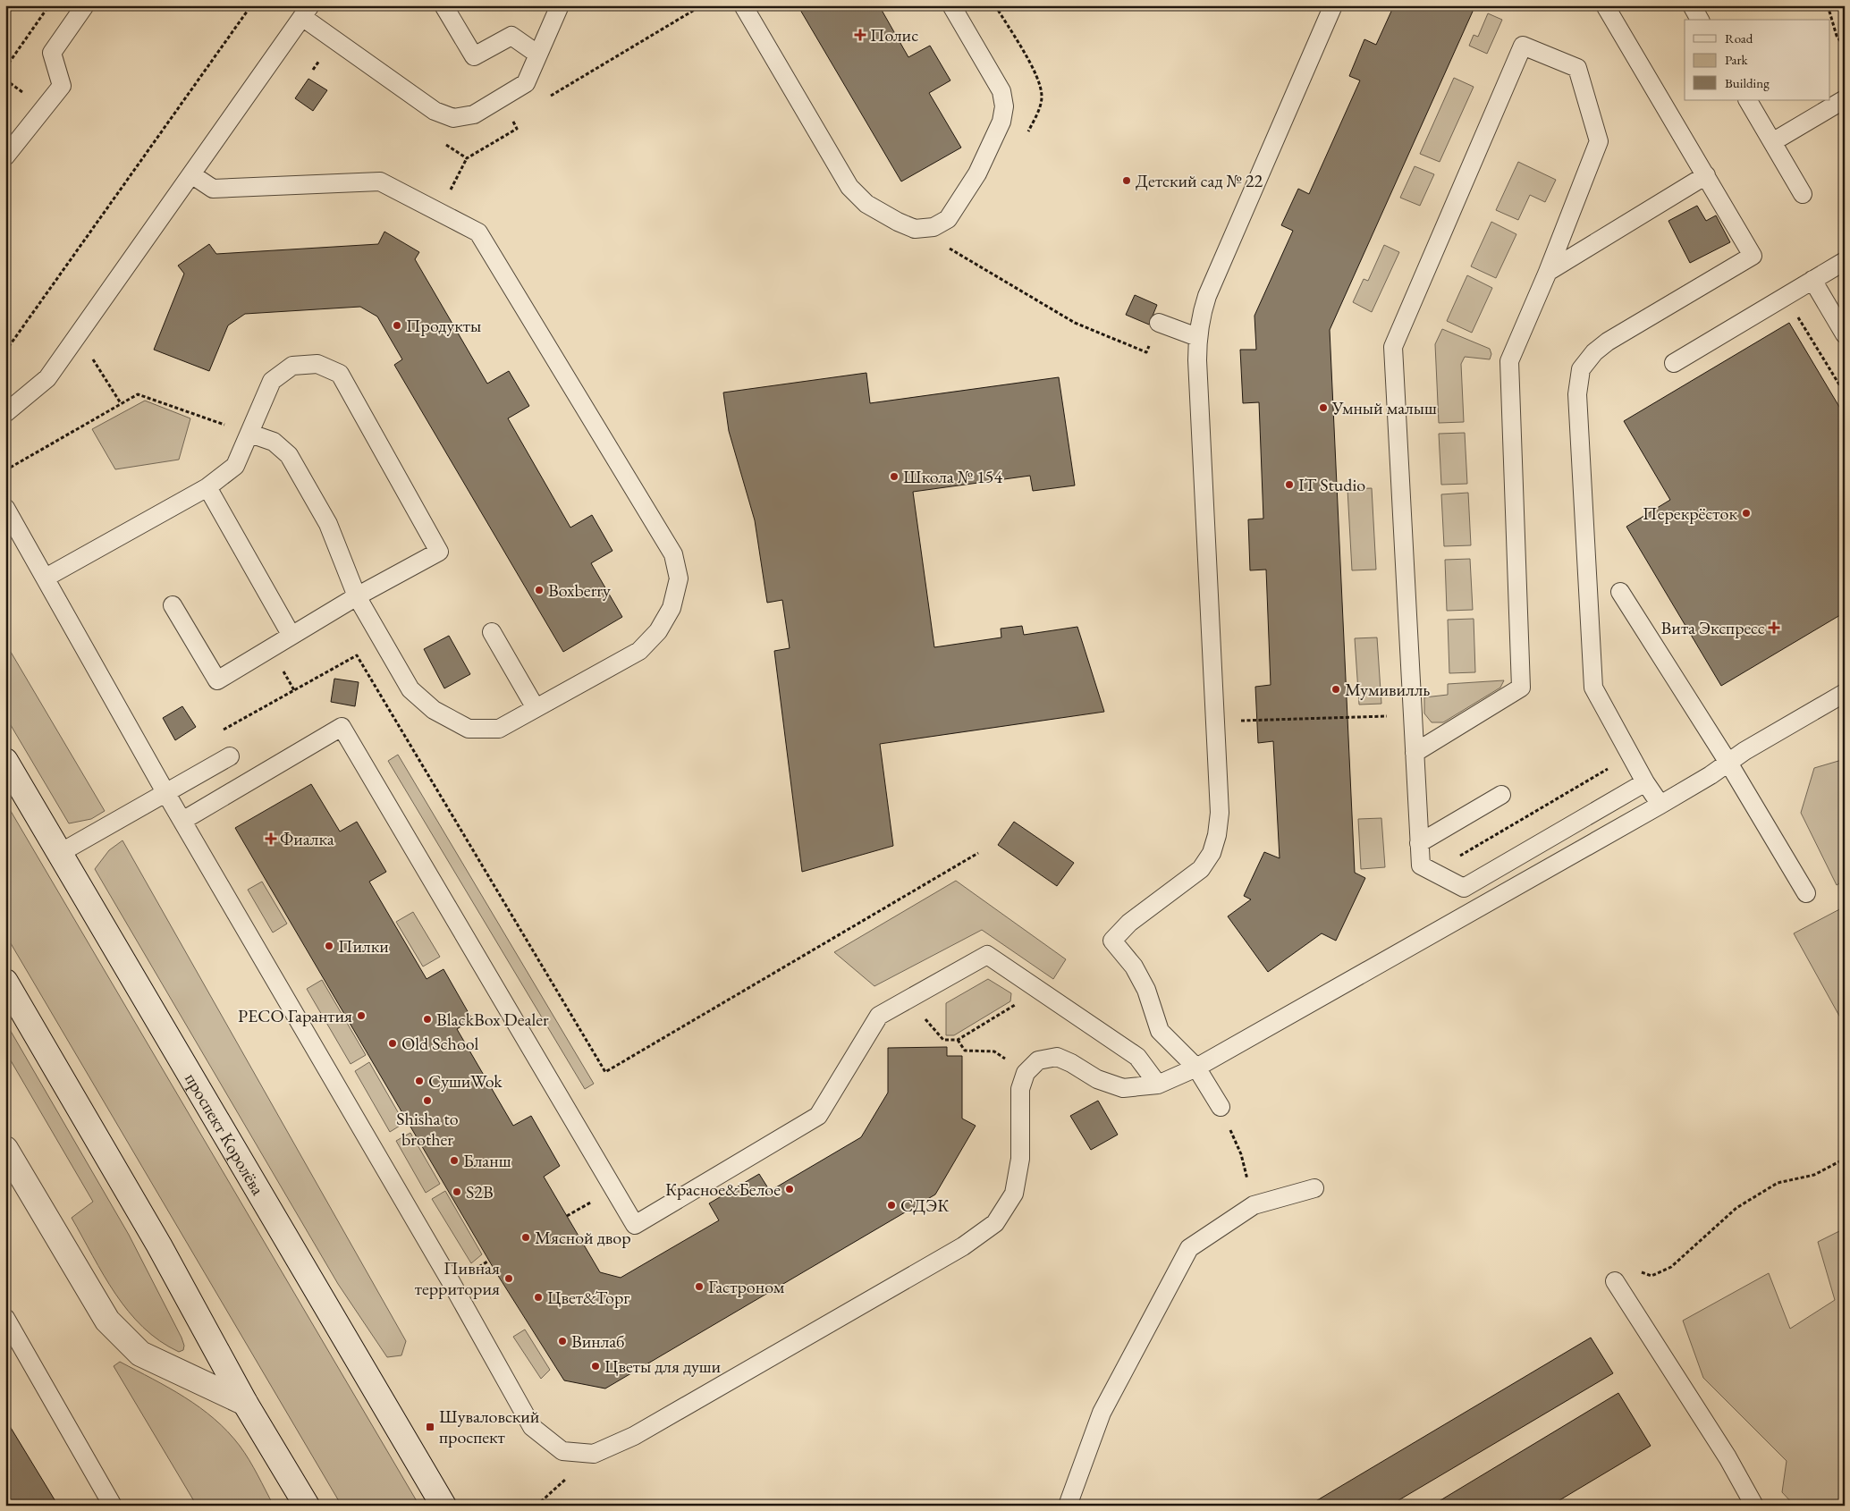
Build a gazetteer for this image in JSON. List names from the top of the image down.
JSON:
{
  "streets": {
    "street": ["проспект Королёва"]
  },
  "places": {
    "health": ["Полис", "Вита Экспресс", "Фиалка"],
    "other": [
      "Детский сад № 22",
      "Продукты",
      "Умный малыш",
      "Школа № 154",
      "IT Studio",
      "Перекрёсток",
      "Boxberry",
      "Мумивилль",
      "Пилки",
      "РЕСО Гарантия",
      "BlackBox Dealer",
      "Old School",
      "СушиWok",
      "Shisha to brother",
      "Бланш",
      "Красное&Белое",
      "S2B",
      "СДЭК",
      "Мясной двор",
      "Пивная территория",
      "Гастроном",
      "Цвет&Торг",
      "Винлаб",
      "Цветы для души"
    ],
    "transit": ["Шуваловский проспект"]
  },
  "legend": ["Road", "Park", "Building"]
}
